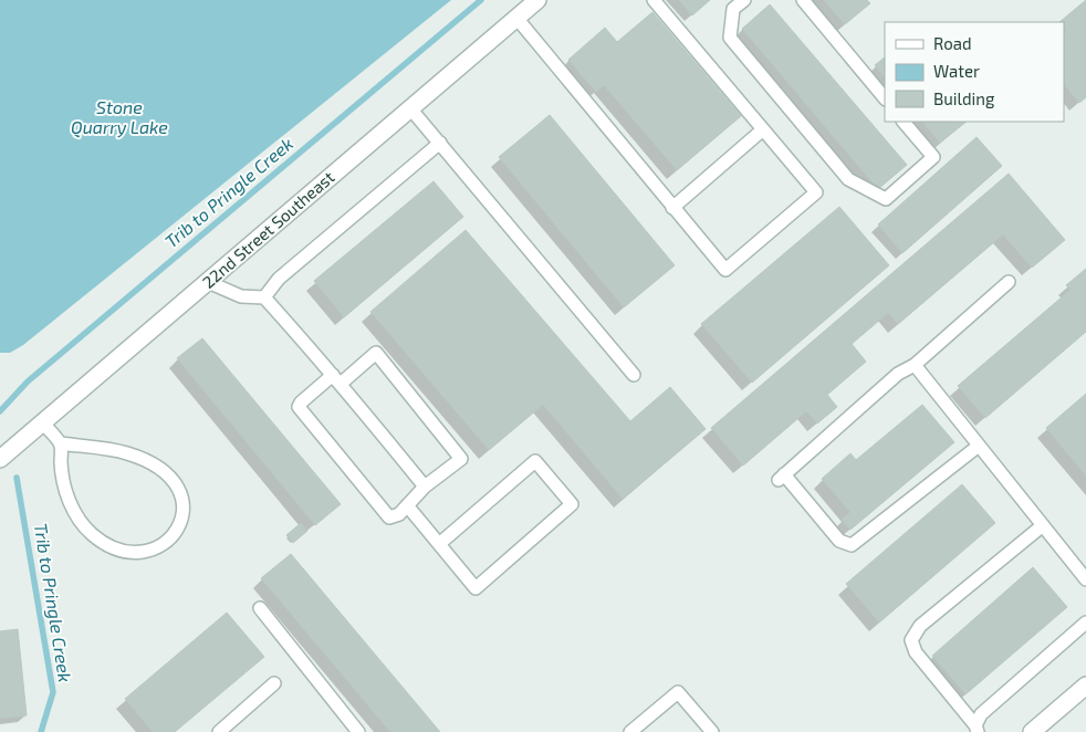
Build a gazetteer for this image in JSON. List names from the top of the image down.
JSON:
{
  "streets": {
    "street": ["22nd Street Southeast"]
  },
  "water": ["Stone Quarry Lake", "Trib to Pringle Creek"],
  "legend": ["Road", "Water", "Building"]
}
